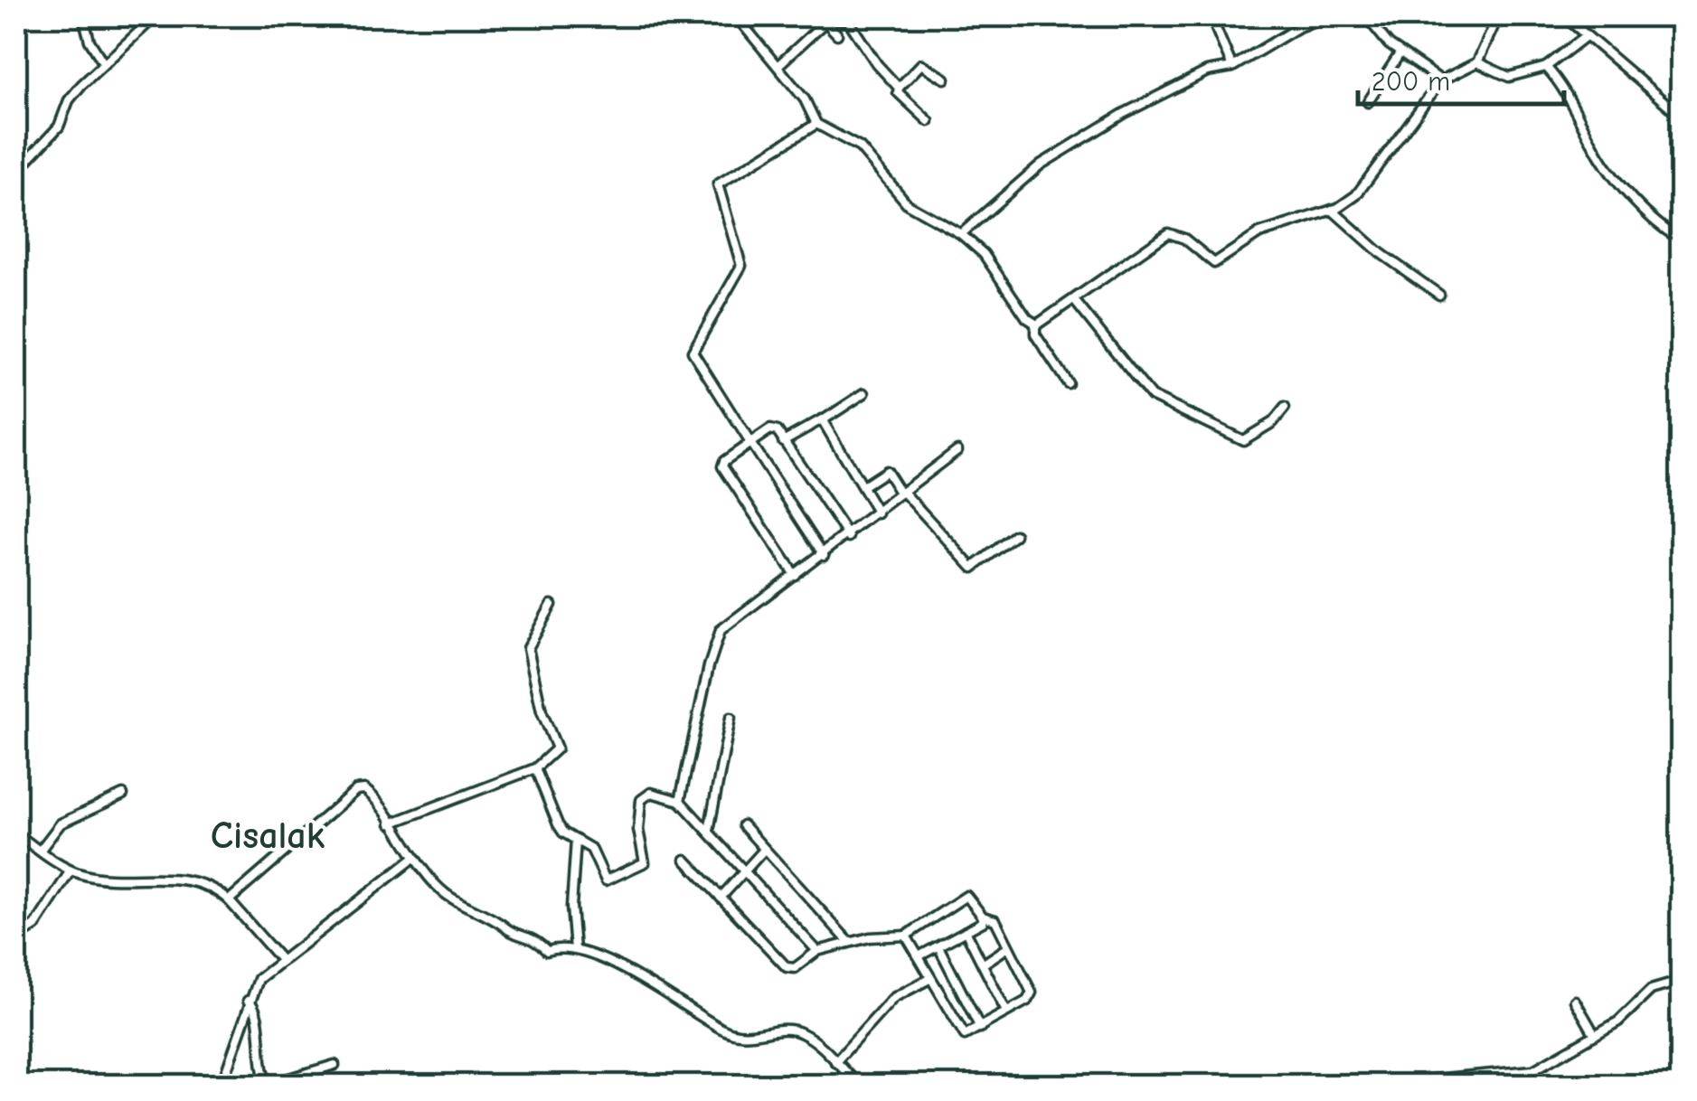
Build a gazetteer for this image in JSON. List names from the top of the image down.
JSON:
{
  "districts": ["Cisalak"],
  "scale_bar": "200 m"
}
